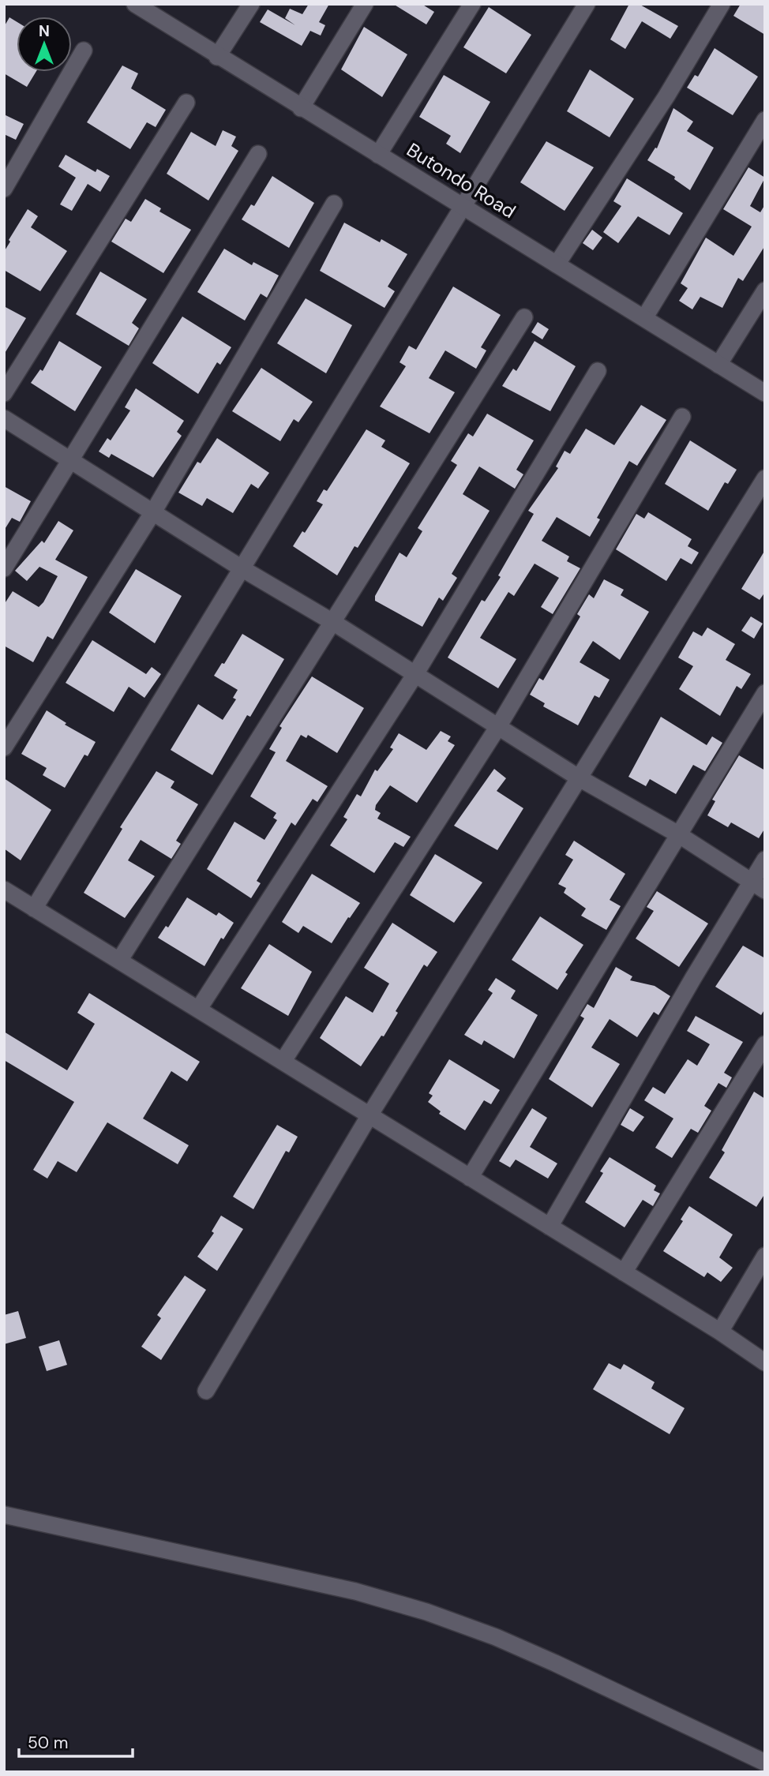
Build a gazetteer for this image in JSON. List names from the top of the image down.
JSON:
{
  "streets": {
    "street": ["Butondo Road"]
  },
  "scale_bar": "50 m",
  "north": "top"
}
